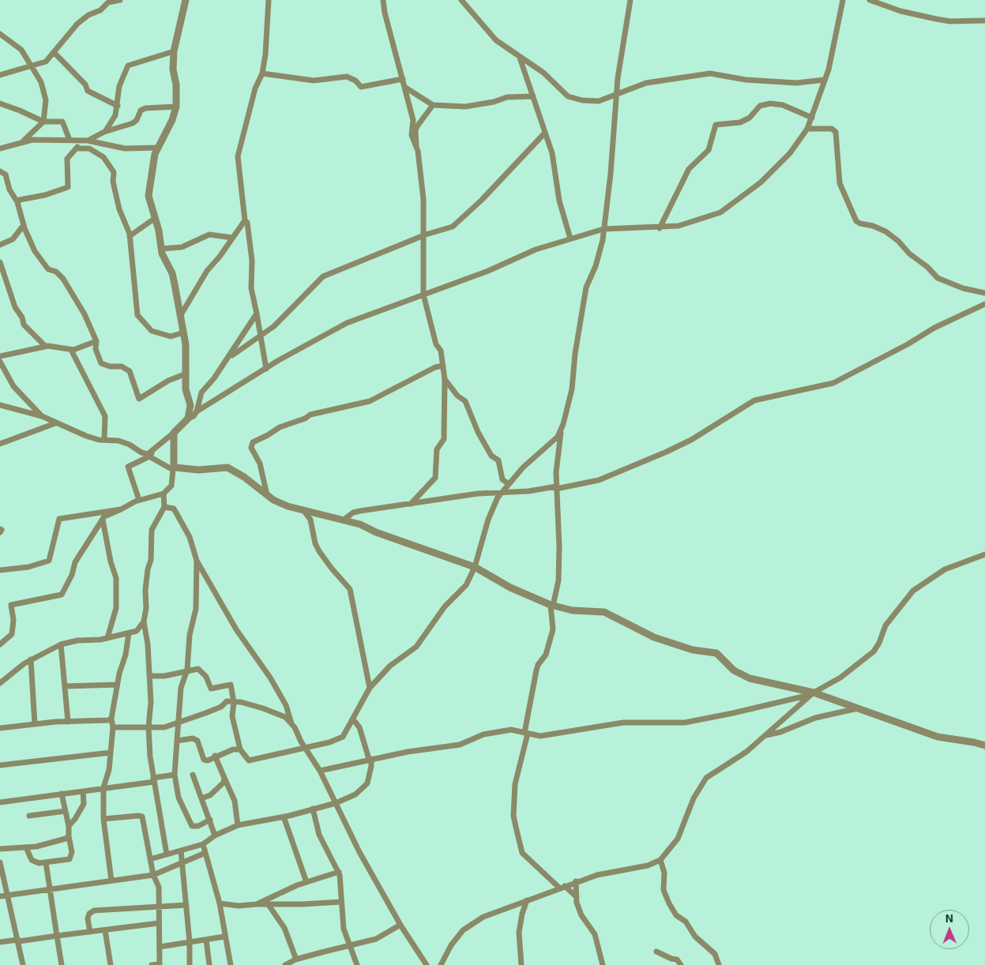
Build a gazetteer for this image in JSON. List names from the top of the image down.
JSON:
{
  "north": "top"
}
